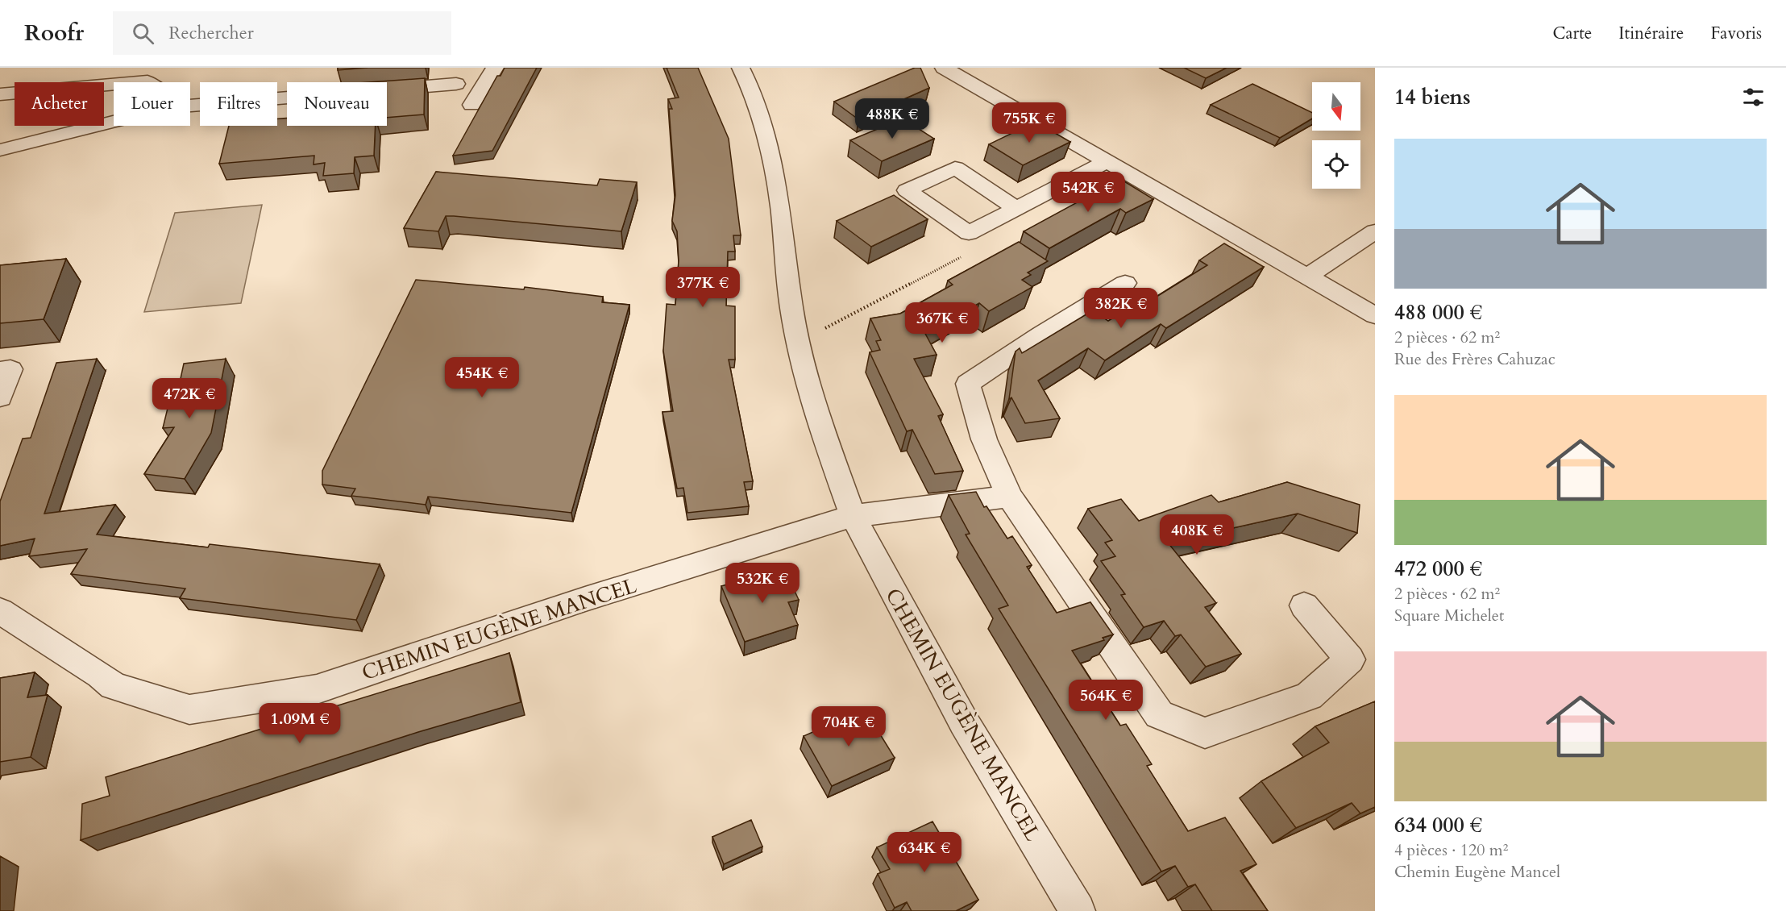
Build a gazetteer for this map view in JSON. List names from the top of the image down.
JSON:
{
  "streets": {
    "street": ["CHEMIN EUGÈNE MANCEL"]
  },
  "north": "bottom",
  "page": {
    "header": "Roofr",
    "search": "Rechercher",
    "nav": ["Carte", "Itinéraire", "Favoris"],
    "heading": "14 biens",
    "chip": [
      "Acheter",
      "Louer",
      "Filtres",
      "Nouveau"
    ],
    "price": [
      "488K €",
      "755K €",
      "542K €",
      "377K €",
      "382K €",
      "367K €",
      "454K €",
      "472K €",
      "408K €",
      "532K €",
      "564K €",
      "1.09M €",
      "704K €",
      "634K €"
    ],
    "list": [
      {
        "name": "488 000 €",
        "note": "2 pièces · 62 m² · Rue des Frères Cahuzac"
      },
      {
        "name": "472 000 €",
        "note": "2 pièces · 62 m² · Square Michelet"
      },
      {
        "name": "634 000 €",
        "note": "4 pièces · 120 m² · Chemin Eugène Mancel"
      }
    ]
  }
}
